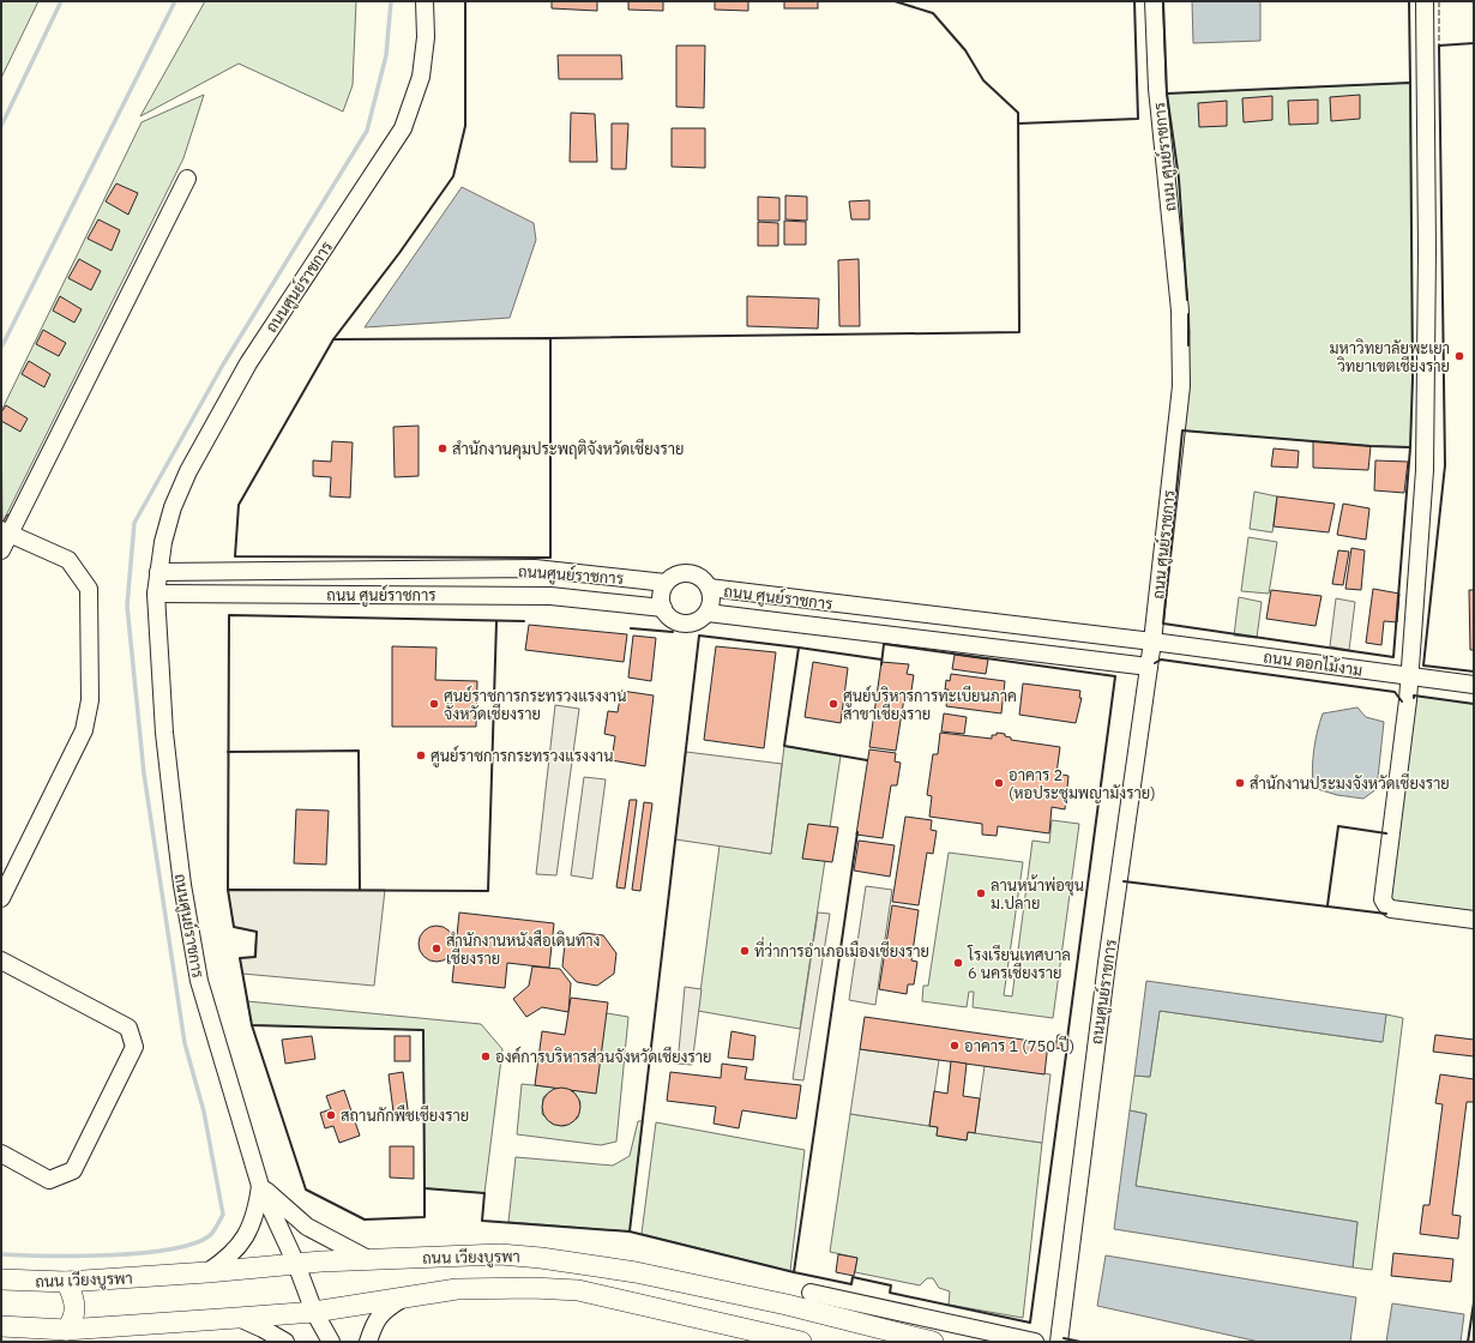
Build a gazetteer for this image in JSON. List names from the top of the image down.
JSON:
{
  "streets": {
    "main road": ["ถนน เวียงบูรพา"],
    "street": ["ถนน ศูนย์ราชการ", "ถนนศูนย์ราชการ", "ถนน ดอกไม้งาม"]
  },
  "crossings": [
    ["ถนน ศูนย์ราชการ", "ถนนศูนย์ราชการ"],
    ["ถนน ศูนย์ราชการ", "ถนน ดอกไม้งาม"],
    ["ถนนศูนย์ราชการ", "ถนน ดอกไม้งาม"],
    ["ถนนศูนย์ราชการ", "ถนน เวียงบูรพา"]
  ],
  "places": [
    "มหาวิทยาลัยพะเยา วิทยาเขตเชียงราย",
    "สำนักงานคุมประพฤติจังหวัดเชียงราย",
    "ศูนย์ราชการกระทรวงแรงงาน จังหวัดเชียงราย",
    "ศูนย์บริหารการทะเบียนภาค สาขาเชียงราย",
    "ศูนย์ราชการกระทรวงแรงงาน",
    "อาคาร 2 (หอประชุมพญามังราย)",
    "สำนักงานประมงจังหวัดเชียงราย",
    "ลานหน้าพ่อขุน ม.ปลาย",
    "สำนักงานหนังสือเดินทาง เชียงราย",
    "ที่ว่าการอำเภอเมืองเชียงราย",
    "โรงเรียนเทศบาล 6 นครเชียงราย",
    "อาคาร 1 (750 ปี)",
    "องค์การบริหารส่วนจังหวัดเชียงราย",
    "สถานกักพืชเชียงราย"
  ]
}
